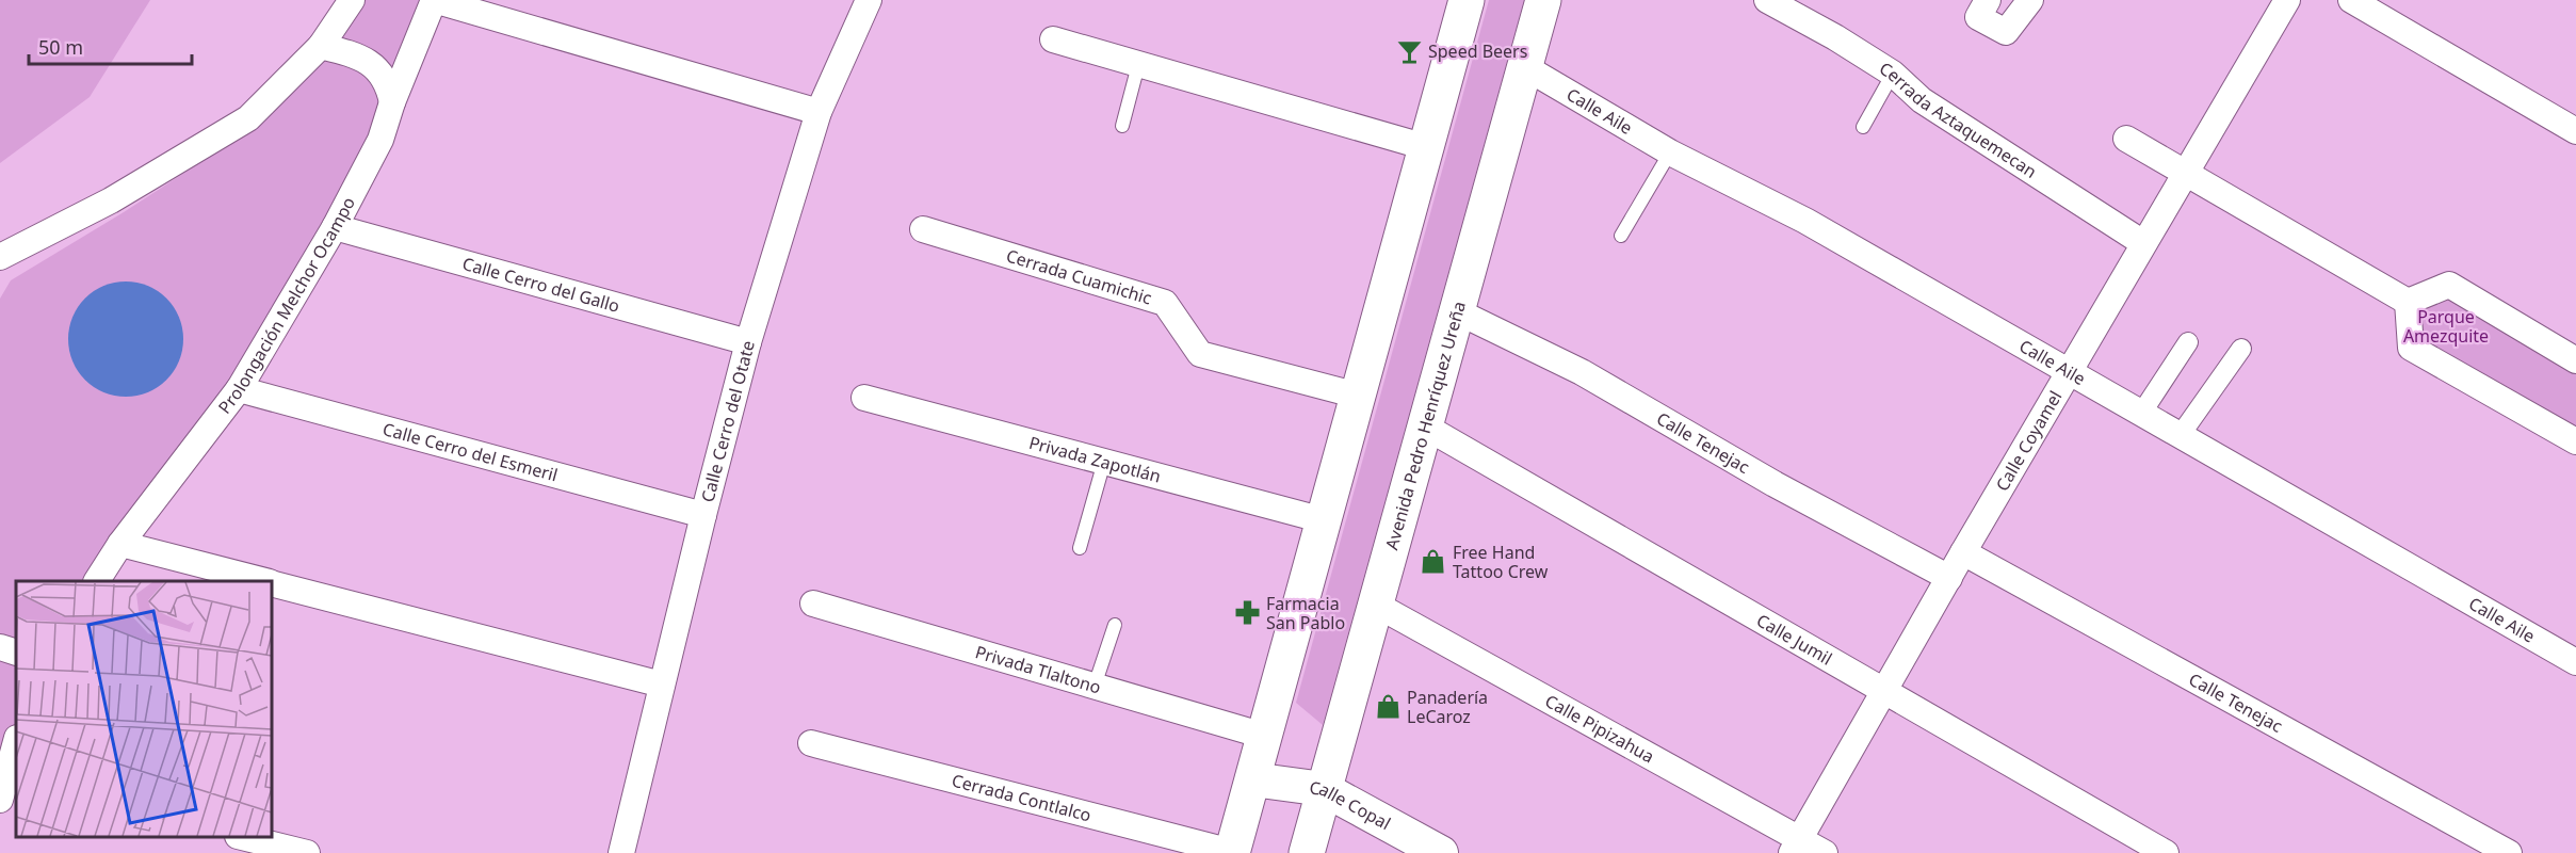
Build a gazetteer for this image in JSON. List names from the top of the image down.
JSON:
{
  "streets": {
    "main road": ["Avenida Pedro Henríquez Ureña"],
    "street": [
      "Calle Aile",
      "Cerrada Aztaquemecan",
      "Cerrada Cuamichic",
      "Calle Cerro del Gallo",
      "Prolongación Melchor Ocampo",
      "Calle Cerro del Otate",
      "Calle Coyamel",
      "Calle Tenejac",
      "Calle Cerro del Esmeril",
      "Privada Zapotlán",
      "Calle Jumil",
      "Privada Tlaltono",
      "Calle Pipizahua",
      "Cerrada Contlalco",
      "Calle Copal"
    ]
  },
  "crossings": [
    ["Calle Aile", "Avenida Pedro Henríquez Ureña"],
    ["Calle Aile", "Calle Coyamel"],
    ["Cerrada Aztaquemecan", "Calle Coyamel"],
    ["Calle Cerro del Gallo", "Prolongación Melchor Ocampo"],
    ["Calle Cerro del Gallo", "Calle Cerro del Otate"],
    ["Prolongación Melchor Ocampo", "Calle Cerro del Esmeril"],
    ["Calle Cerro del Otate", "Calle Cerro del Esmeril"],
    ["Avenida Pedro Henríquez Ureña", "Calle Tenejac"],
    ["Avenida Pedro Henríquez Ureña", "Calle Jumil"],
    ["Avenida Pedro Henríquez Ureña", "Calle Pipizahua"],
    ["Avenida Pedro Henríquez Ureña", "Calle Copal"],
    ["Calle Coyamel", "Calle Tenejac"],
    ["Calle Coyamel", "Calle Jumil"],
    ["Calle Coyamel", "Calle Pipizahua"]
  ],
  "parks": ["Parque Amezquite"],
  "places": {
    "bar": ["Speed Beers"],
    "shop": ["Free Hand Tattoo Crew", "Panadería LeCaroz"],
    "pharmacy": ["Farmacia San Pablo"]
  },
  "scale_bar": "50 m"
}
